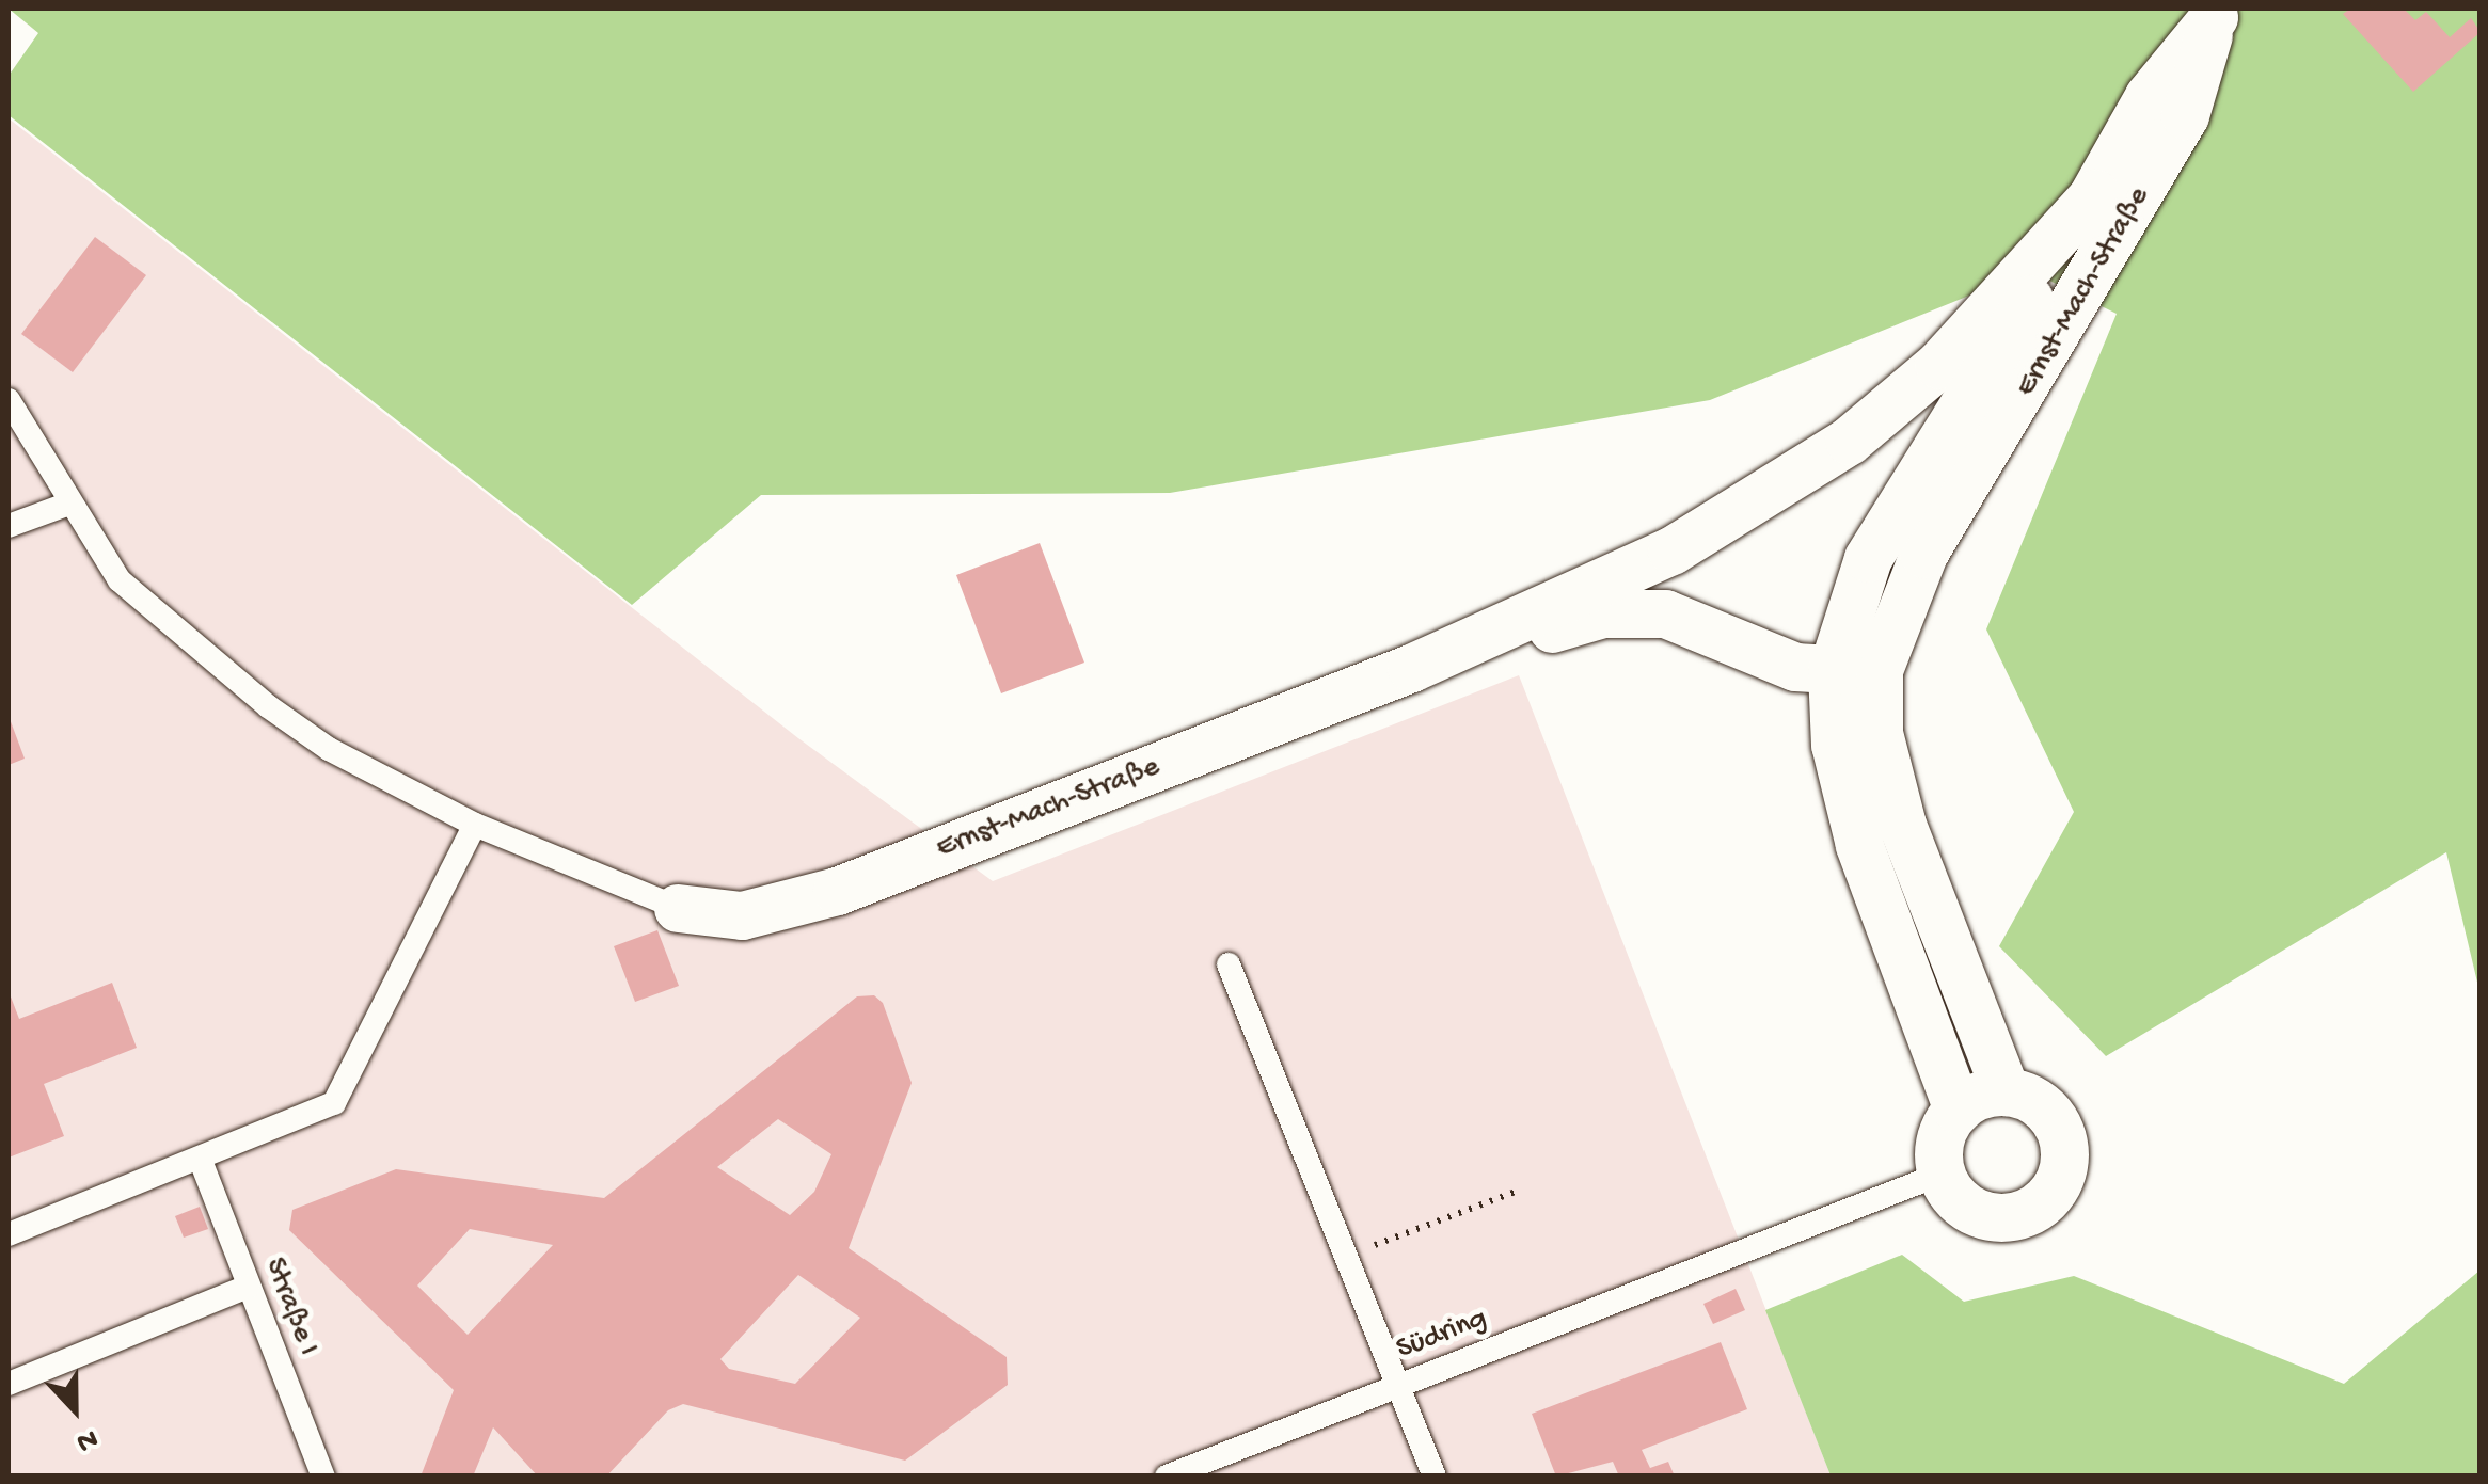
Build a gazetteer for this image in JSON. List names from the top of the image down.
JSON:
{
  "streets": {
    "street": ["Ernst-Mach-Straße"],
    "lane": ["Straße I", "Südring"]
  },
  "crossings": [
    ["Ernst-Mach-Straße", "Südring"]
  ],
  "north": "bottom"
}
